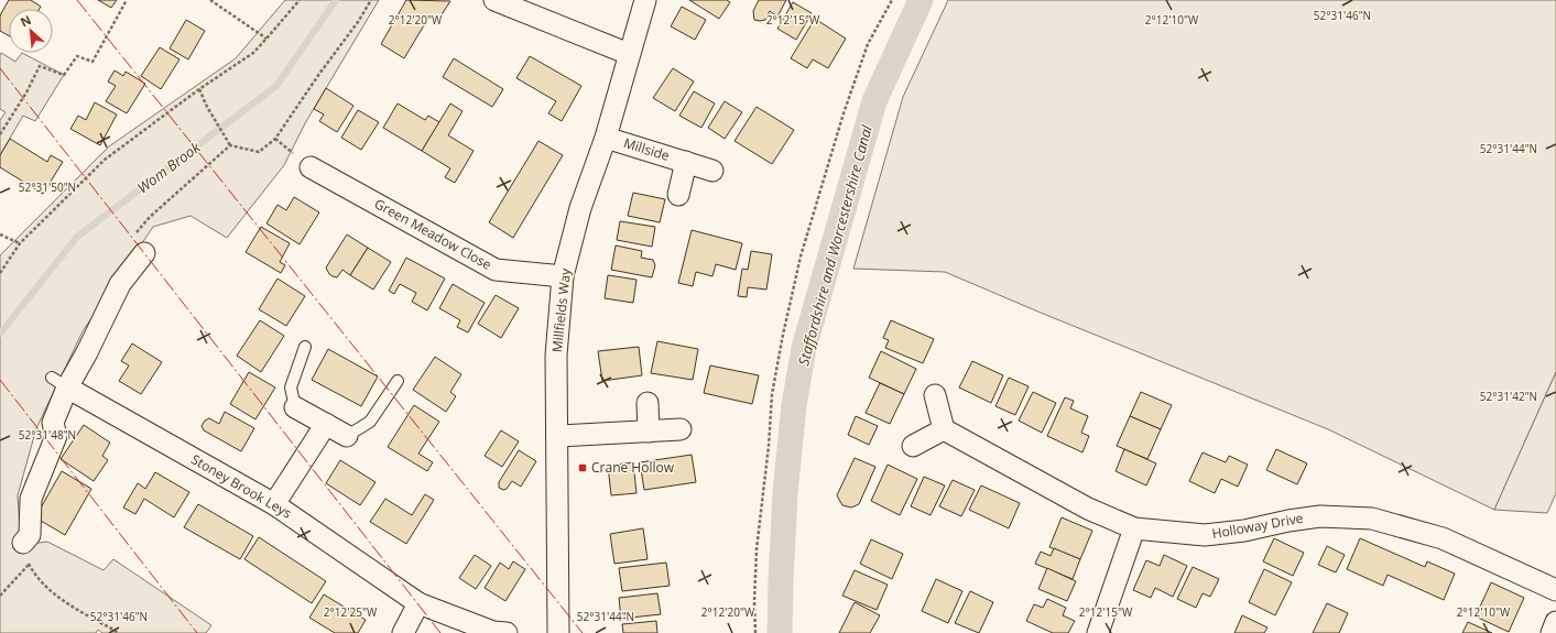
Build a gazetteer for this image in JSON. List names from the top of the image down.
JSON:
{
  "streets": {
    "street": [
      "Millside",
      "Green Meadow Close",
      "Millfields Way",
      "Stoney Brook Leys",
      "Holloway Drive"
    ]
  },
  "crossings": [
    ["Millside", "Millfields Way"],
    ["Green Meadow Close", "Millfields Way"]
  ],
  "water": ["Wom Brook", "Staffordshire and Worcestershire Canal"],
  "places": {
    "transit": ["Crane Hollow"]
  },
  "north": "top left",
  "coordinates": [
    "52°31'46\"N",
    "2°12'20\"W",
    "2°12'15\"W",
    "2°12'10\"W",
    "52°31'44\"N",
    "52°31'50\"N",
    "52°31'42\"N",
    "52°31'48\"N",
    "2°12'25\"W"
  ]
}
